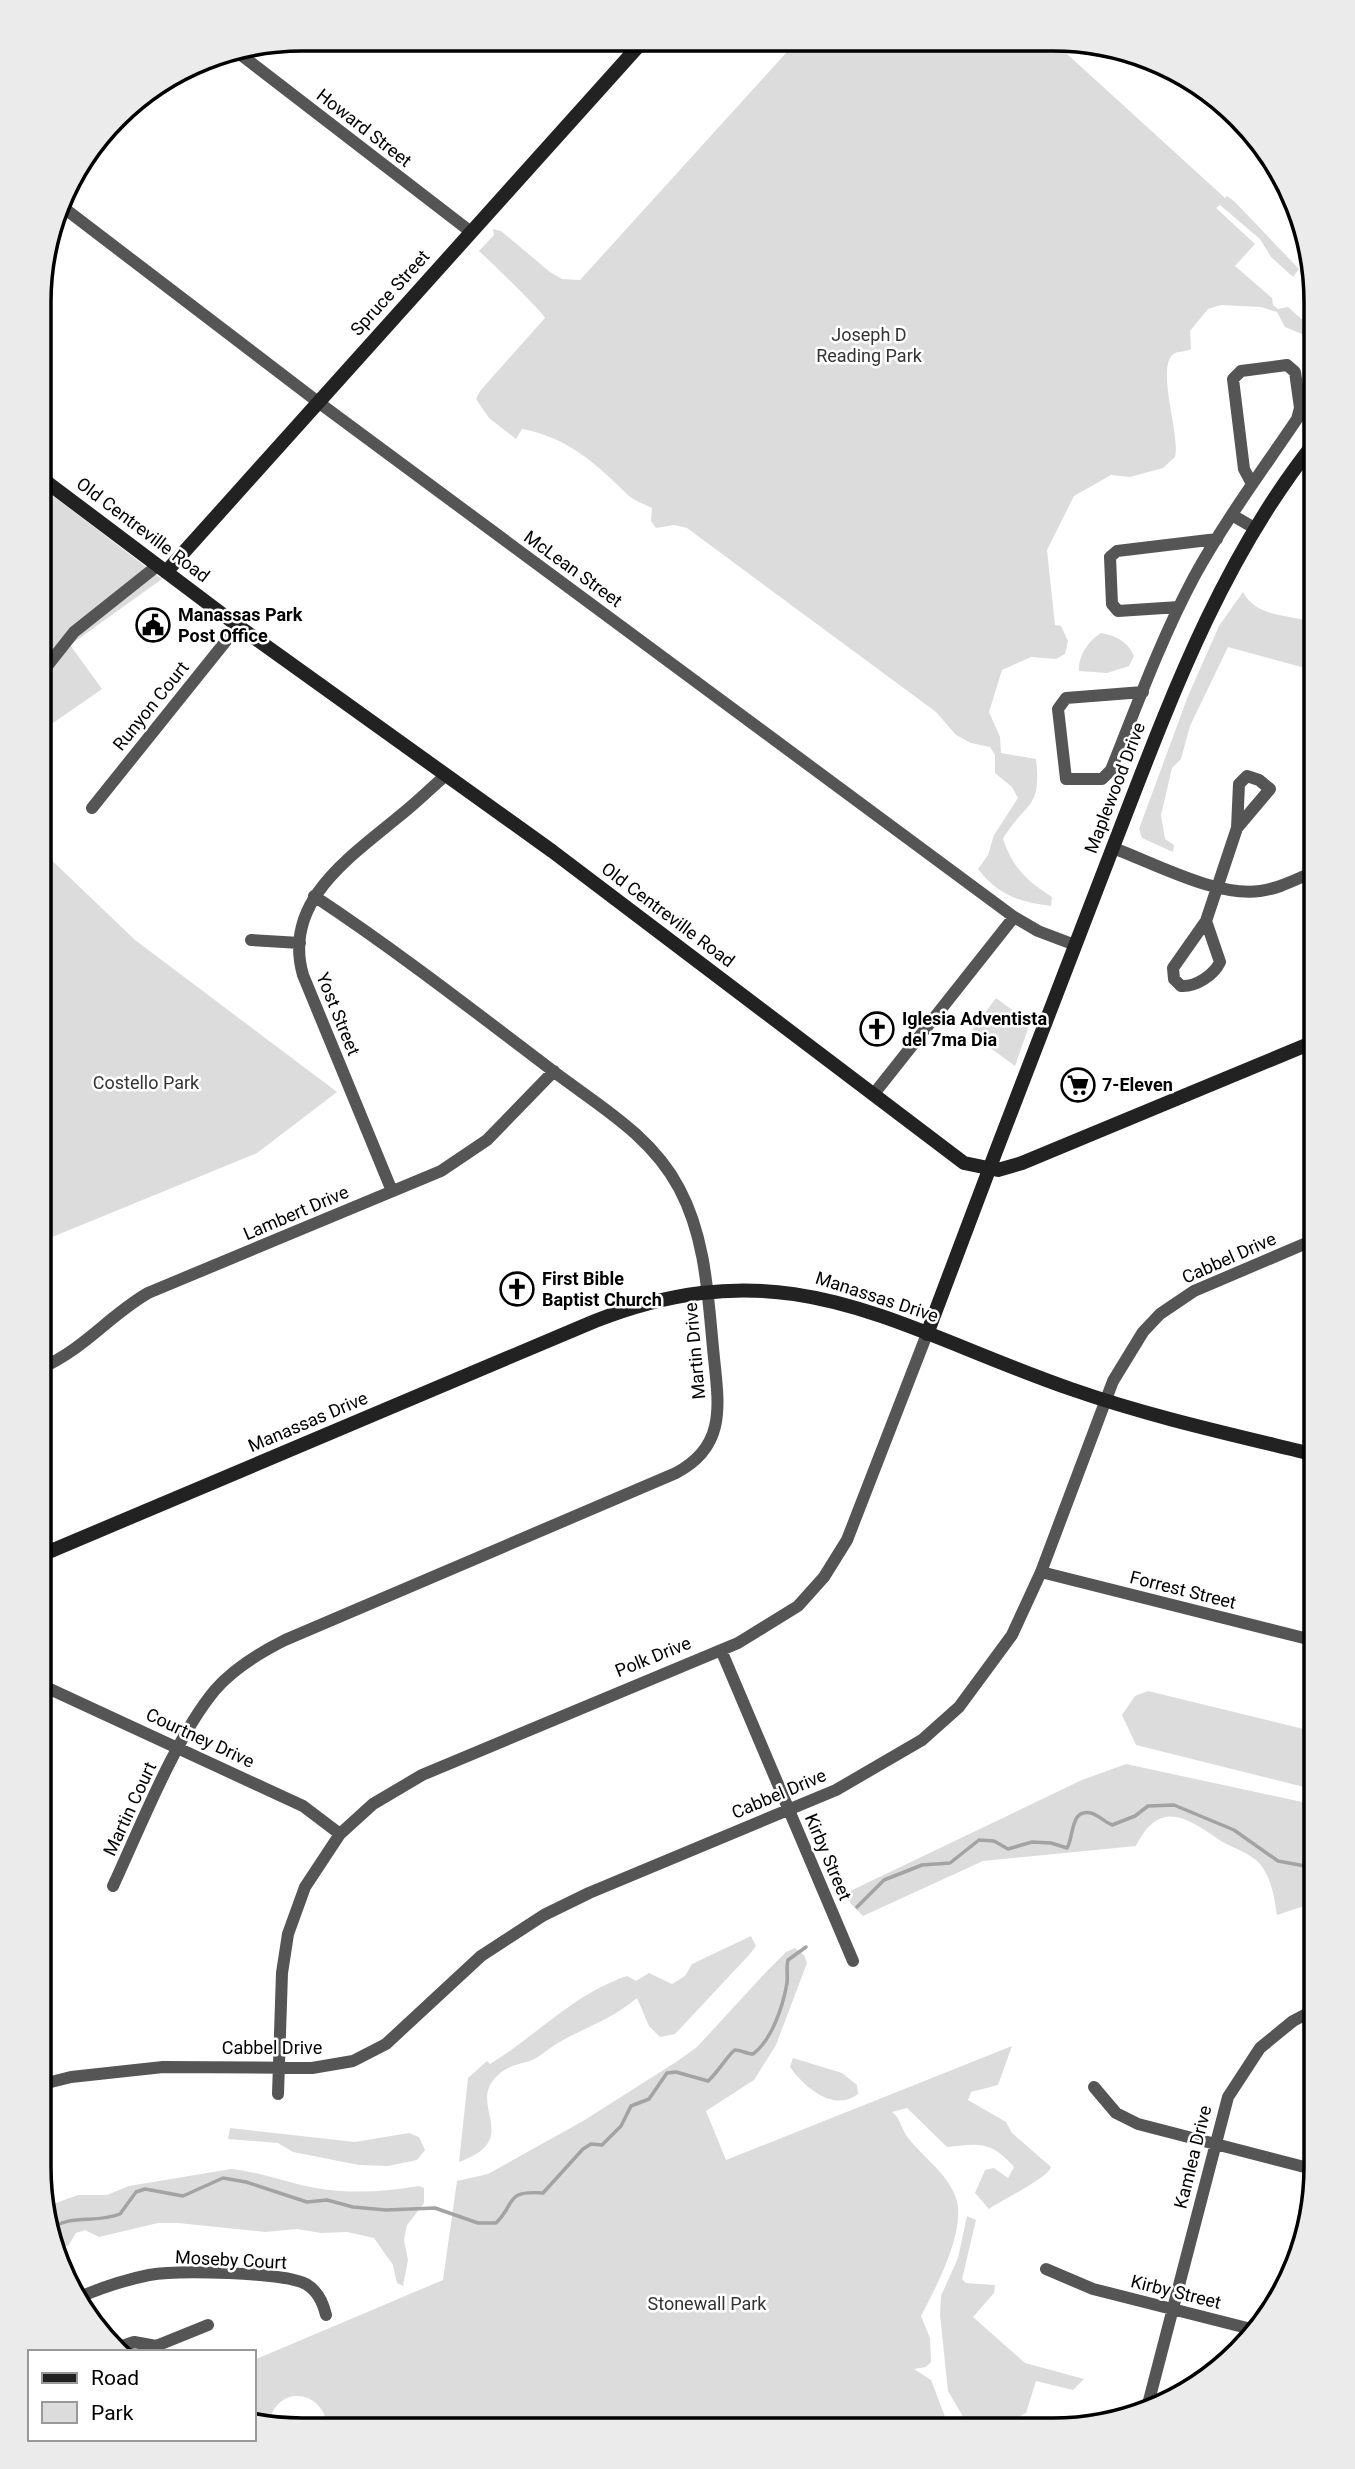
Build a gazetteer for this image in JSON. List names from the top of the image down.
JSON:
{
  "streets": {
    "main road": [
      "Spruce Street",
      "Old Centreville Road",
      "Maplewood Drive",
      "Manassas Drive",
      "Polk Drive"
    ],
    "street": [
      "Howard Street",
      "McLean Street",
      "Runyon Court",
      "Yost Street",
      "Lambert Drive",
      "Cabbel Drive",
      "Martin Drive",
      "Forrest Street",
      "Courtney Drive",
      "Martin Court",
      "Kirby Street",
      "Kamlea Drive",
      "Moseby Court"
    ]
  },
  "crossings": [
    ["Howard Street", "Spruce Street"],
    ["Spruce Street", "Old Centreville Road"],
    ["Spruce Street", "McLean Street"],
    ["Old Centreville Road", "Runyon Court"],
    ["Old Centreville Road", "Maplewood Drive"],
    ["Old Centreville Road", "Yost Street"],
    ["Old Centreville Road", "Polk Drive"],
    ["McLean Street", "Maplewood Drive"],
    ["Maplewood Drive", "Polk Drive"],
    ["Yost Street", "Lambert Drive"],
    ["Yost Street", "Martin Drive"],
    ["Lambert Drive", "Martin Drive"],
    ["Cabbel Drive", "Manassas Drive"],
    ["Cabbel Drive", "Forrest Street"],
    ["Cabbel Drive", "Polk Drive"],
    ["Cabbel Drive", "Kirby Street"],
    ["Manassas Drive", "Martin Drive"],
    ["Manassas Drive", "Polk Drive"],
    ["Martin Drive", "Courtney Drive"],
    ["Martin Drive", "Martin Court"],
    ["Polk Drive", "Courtney Drive"],
    ["Polk Drive", "Kirby Street"],
    ["Courtney Drive", "Martin Court"],
    ["Kirby Street", "Kamlea Drive"]
  ],
  "parks": ["Joseph D Reading Park", "Costello Park", "Stonewall Park"],
  "places": {
    "public building": ["Manassas Park Post Office"],
    "church": ["Iglesia Adventista del 7ma Dia", "First Bible Baptist Church"],
    "supermarket": ["7-Eleven"]
  },
  "legend": ["Road", "Park"]
}
